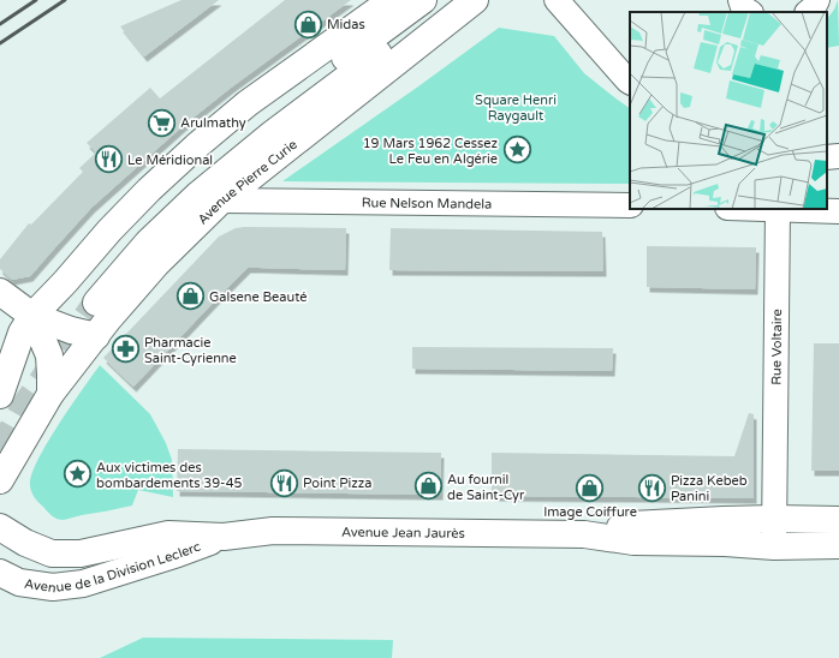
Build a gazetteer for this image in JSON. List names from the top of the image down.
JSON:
{
  "streets": {
    "main road": ["Avenue Pierre Curie", "Avenue Jean Jaurès", "Avenue de la Division Leclerc"],
    "street": ["Rue Nelson Mandela", "Rue Voltaire"]
  },
  "crossings": [
    ["Avenue Pierre Curie", "Rue Nelson Mandela"],
    ["Rue Voltaire", "Avenue Jean Jaurès"],
    ["Avenue Jean Jaurès", "Avenue de la Division Leclerc"]
  ],
  "parks": ["Square Henri Raygault"],
  "places": {
    "shop": [
      "Midas",
      "Galsene Beauté",
      "Au fournil de Saint-Cyr",
      "Image Coiffure"
    ],
    "supermarket": ["Arulmathy"],
    "place": ["19 Mars 1962 Cessez Le Feu en Algérie", "Aux victimes des bombardements 39-45"],
    "restaurant": ["Le Méridional", "Point Pizza", "Pizza Kebeb Panini"],
    "pharmacy": ["Pharmacie Saint-Cyrienne"]
  }
}
